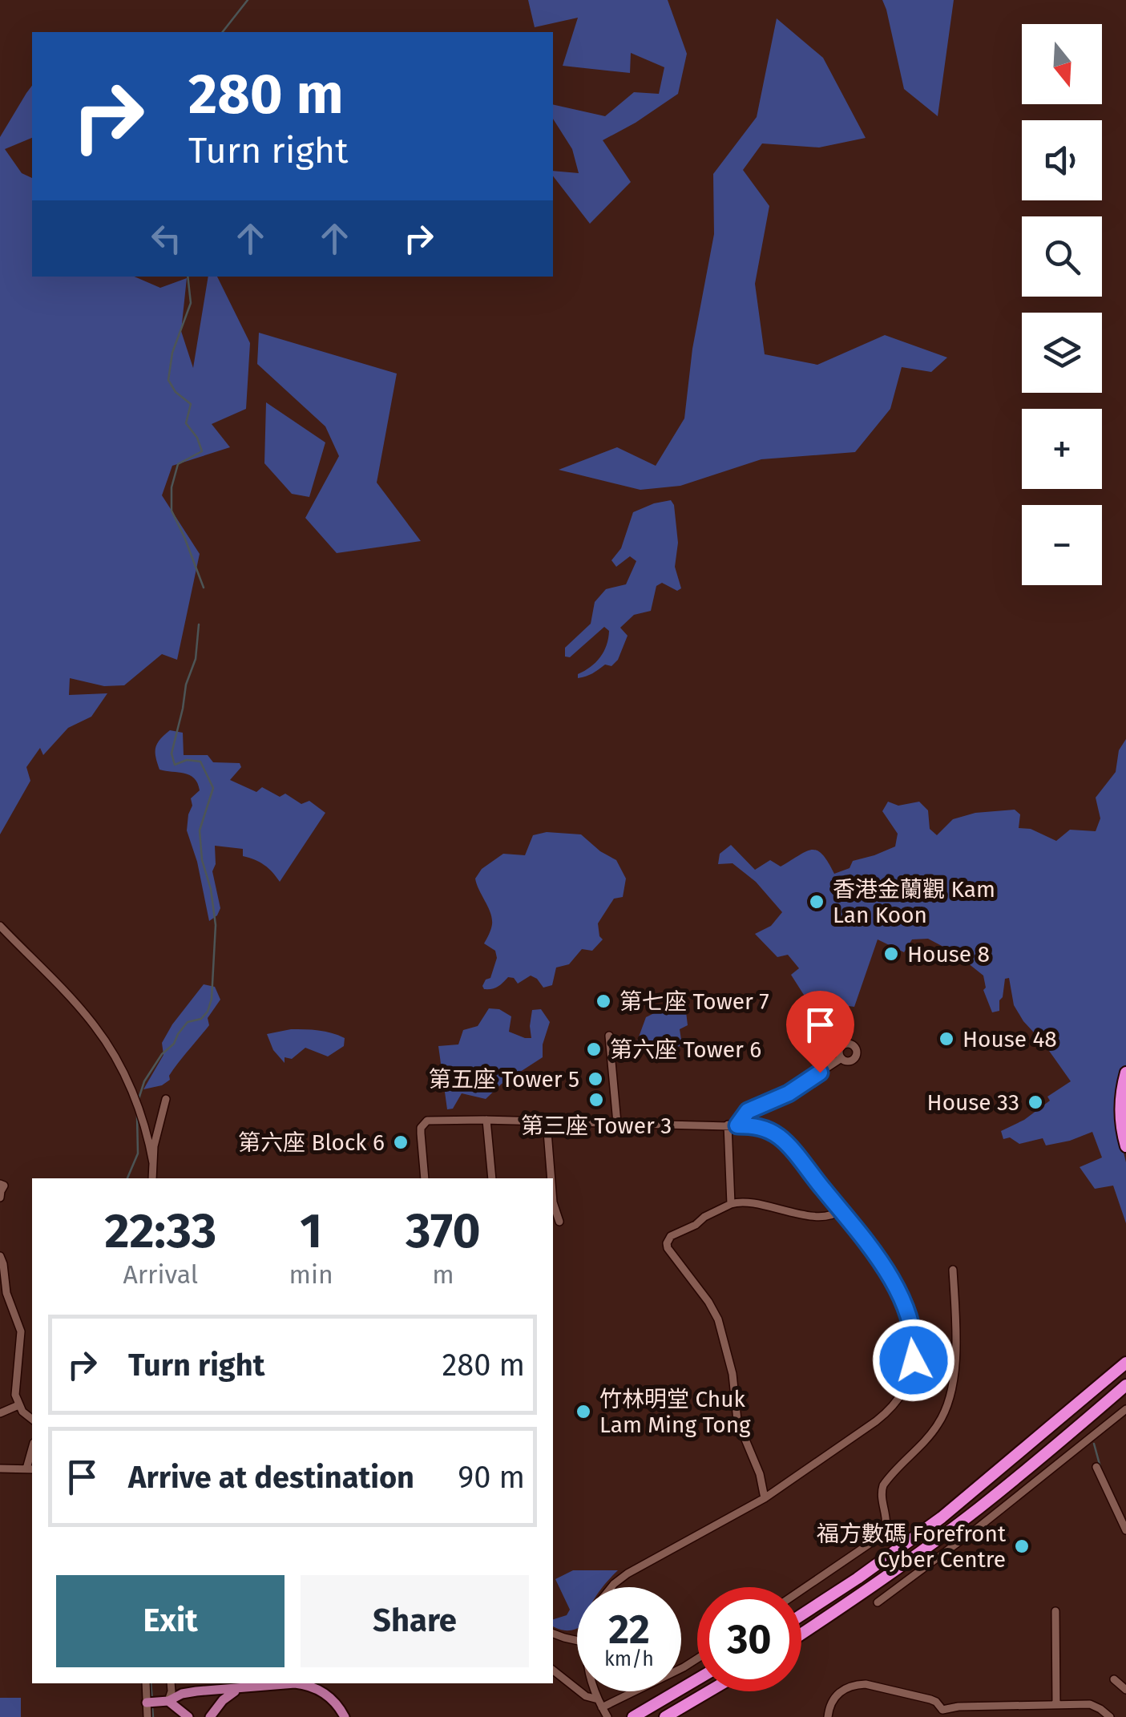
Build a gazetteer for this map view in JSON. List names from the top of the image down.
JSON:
{
  "places": [
    "香港金蘭觀 Kam Lan Koon",
    "House 8",
    "第七座 Tower 7",
    "House 48",
    "第六座 Tower 6",
    "第五座 Tower 5",
    "第三座 Tower 3",
    "House 33",
    "第六座 Block 6",
    "竹林明堂 Chuk Lam Ming Tong",
    "福方數碼 Forefront Cyber Centre"
  ],
  "north": "bottom",
  "page": {
    "map_buttons": ["+", "−"],
    "turn": ["280 m", "Turn right"],
    "eta": [
      "22:33",
      "Arrival",
      "1",
      "min",
      "370",
      "m"
    ],
    "list": [
      {
        "name": "Turn right",
        "value": "280 m"
      },
      {
        "name": "Arrive at destination",
        "value": "90 m"
      }
    ],
    "buttons": ["Exit", "Share"],
    "speed": "22 km/h",
    "limit": "30"
  }
}
